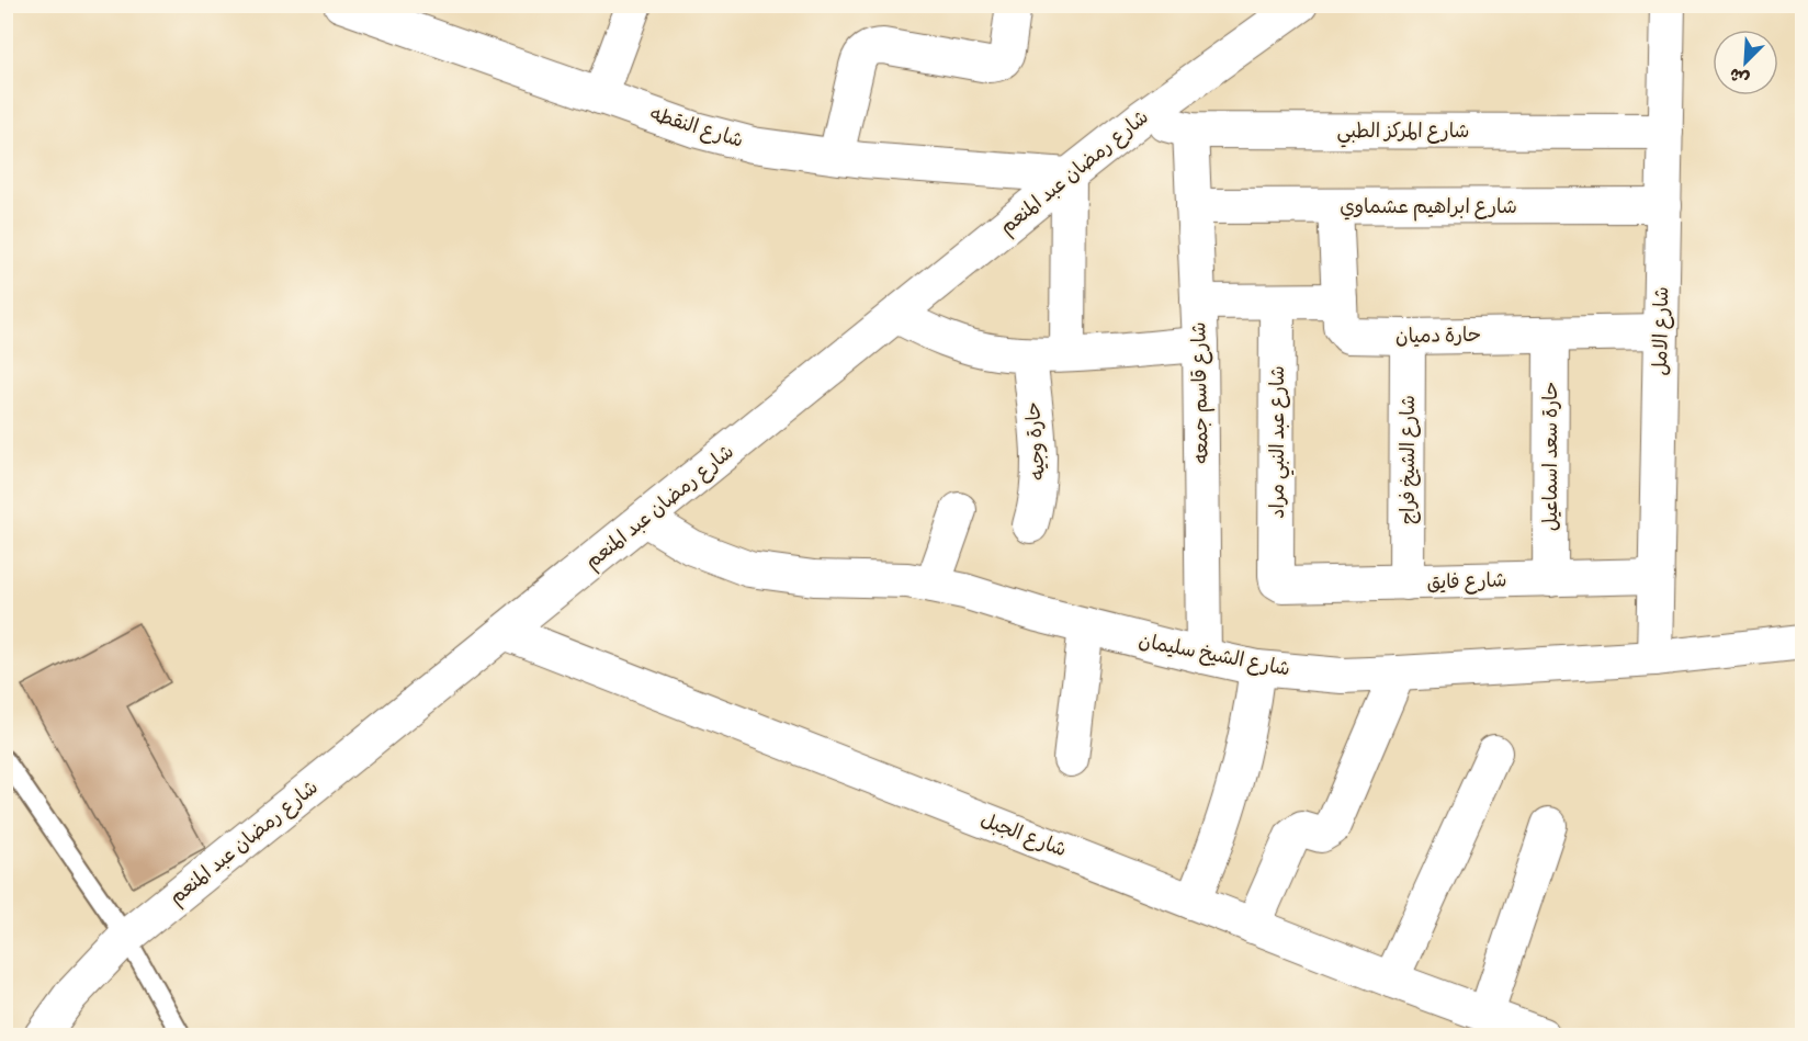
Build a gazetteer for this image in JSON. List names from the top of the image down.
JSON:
{
  "streets": {
    "street": [
      "شارع النقطه",
      "شارع المركز الطبي",
      "شارع رمضان عبد المنعم",
      "شارع ابراهيم عشماوي",
      "شارع الامل",
      "حارة دميان",
      "شارع قاسم جمعه",
      "حارة وجيه",
      "شارع عبد النبي مراد",
      "حارة سعد اسماعيل",
      "شارع الشيخ فراج",
      "شارع فايق",
      "شارع الشيخ سليمان",
      "شارع الجبل"
    ]
  },
  "crossings": [
    ["شارع النقطه", "شارع رمضان عبد المنعم"],
    ["شارع المركز الطبي", "شارع رمضان عبد المنعم"],
    ["شارع المركز الطبي", "شارع الامل"],
    ["شارع المركز الطبي", "شارع قاسم جمعه"],
    ["شارع رمضان عبد المنعم", "شارع الشيخ سليمان"],
    ["شارع رمضان عبد المنعم", "شارع الجبل"],
    ["شارع ابراهيم عشماوي", "شارع الامل"],
    ["شارع ابراهيم عشماوي", "حارة دميان"],
    ["شارع ابراهيم عشماوي", "شارع قاسم جمعه"],
    ["شارع الامل", "حارة دميان"],
    ["شارع الامل", "شارع فايق"],
    ["شارع الامل", "شارع الشيخ سليمان"],
    ["حارة دميان", "حارة سعد اسماعيل"],
    ["حارة دميان", "شارع الشيخ فراج"],
    ["شارع قاسم جمعه", "شارع الشيخ سليمان"],
    ["شارع عبد النبي مراد", "شارع فايق"],
    ["حارة سعد اسماعيل", "شارع فايق"],
    ["شارع الشيخ فراج", "شارع فايق"]
  ],
  "north": "bottom left"
}
